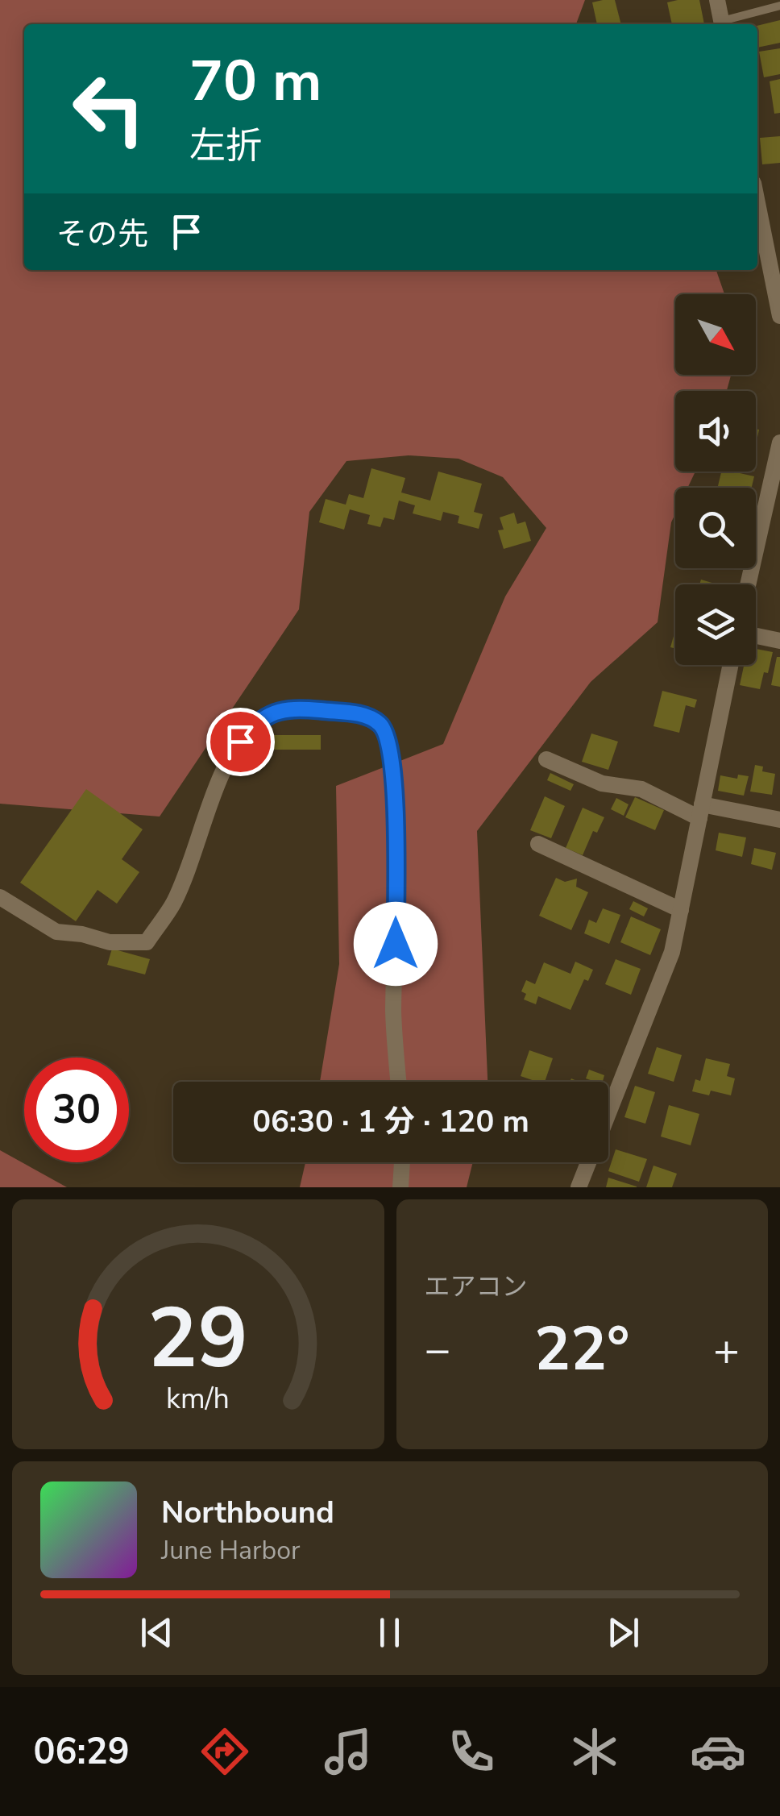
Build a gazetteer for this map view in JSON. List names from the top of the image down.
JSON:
{
  "north": "bottom right",
  "page": {
    "turn": ["70 m", "左折"],
    "then": "その先",
    "limit": "30",
    "trip": "06:30 · 1 分 · 120 m",
    "tile": "エアコン",
    "heat": ["−", "22°", "+"],
    "song": ["Northbound", "June Harbor"],
    "tabs": "06:29",
    "gauge": ["29", "km/h"]
  }
}
